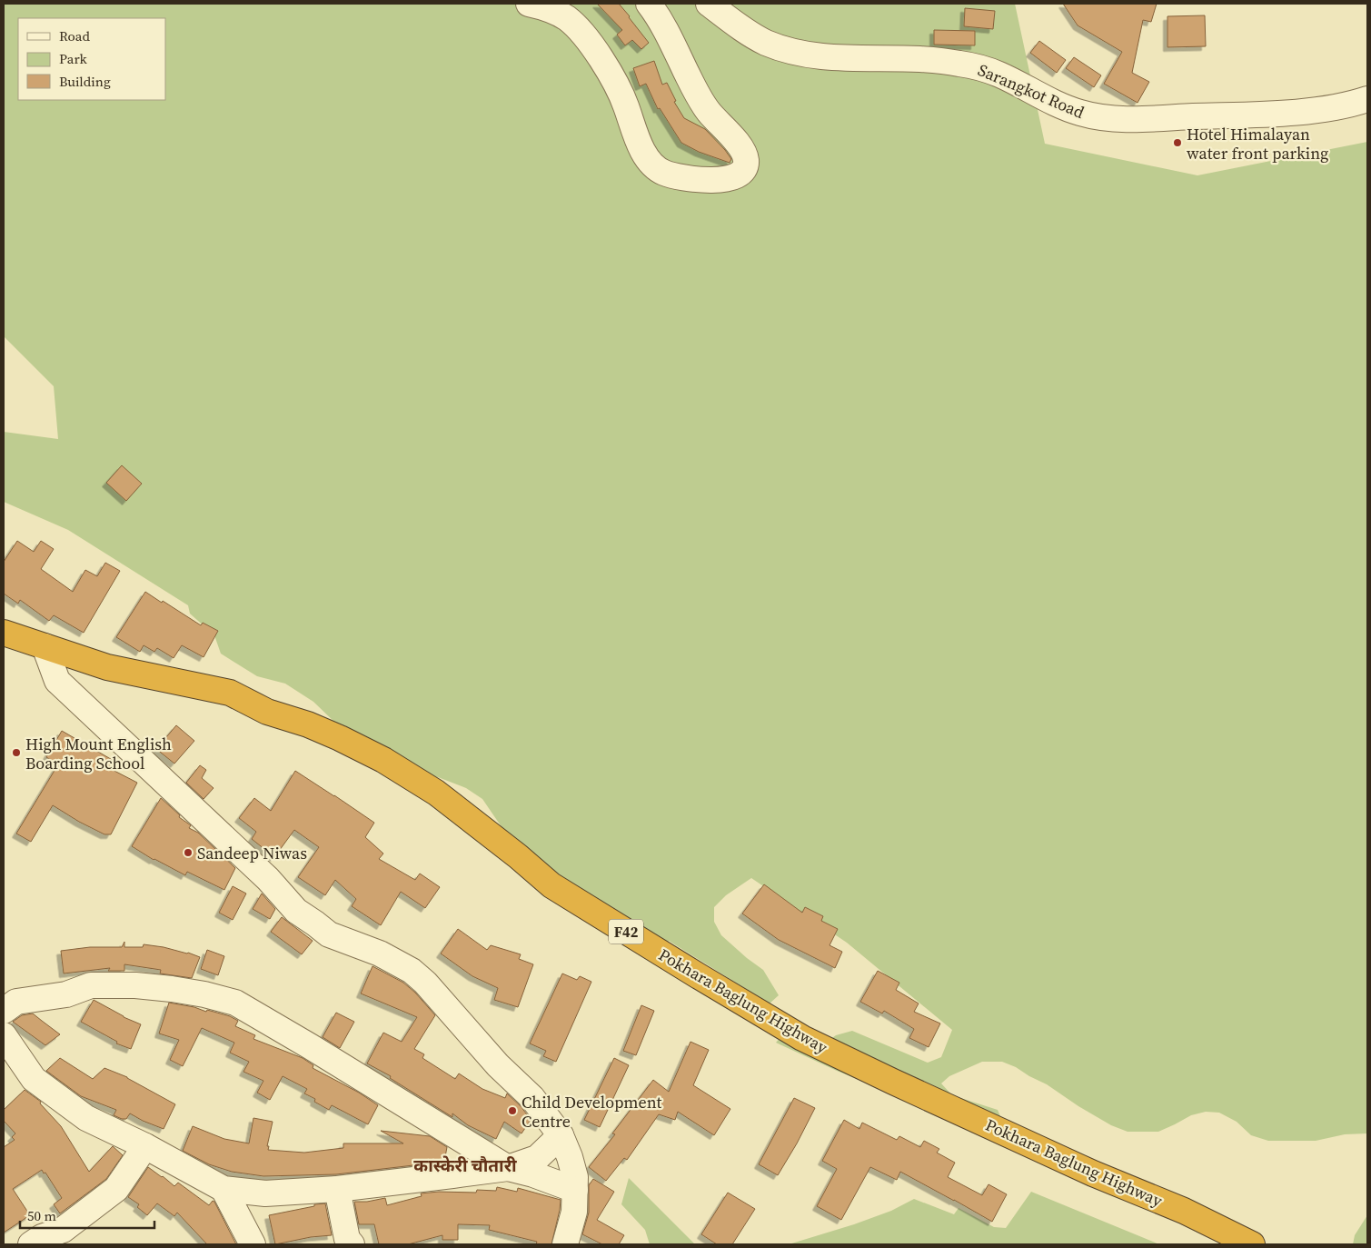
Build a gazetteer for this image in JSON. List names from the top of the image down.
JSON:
{
  "streets": {
    "highway": ["F42", "Pokhara Baglung Highway"],
    "street": ["Sarangkot Road"]
  },
  "districts": ["कास्केरी चौतारी"],
  "places": [
    "Hotel Himalayan water front parking",
    "High Mount English Boarding School",
    "Sandeep Niwas",
    "Child Development Centre"
  ],
  "legend": ["Road", "Park", "Building"],
  "scale_bar": "50 m"
}
